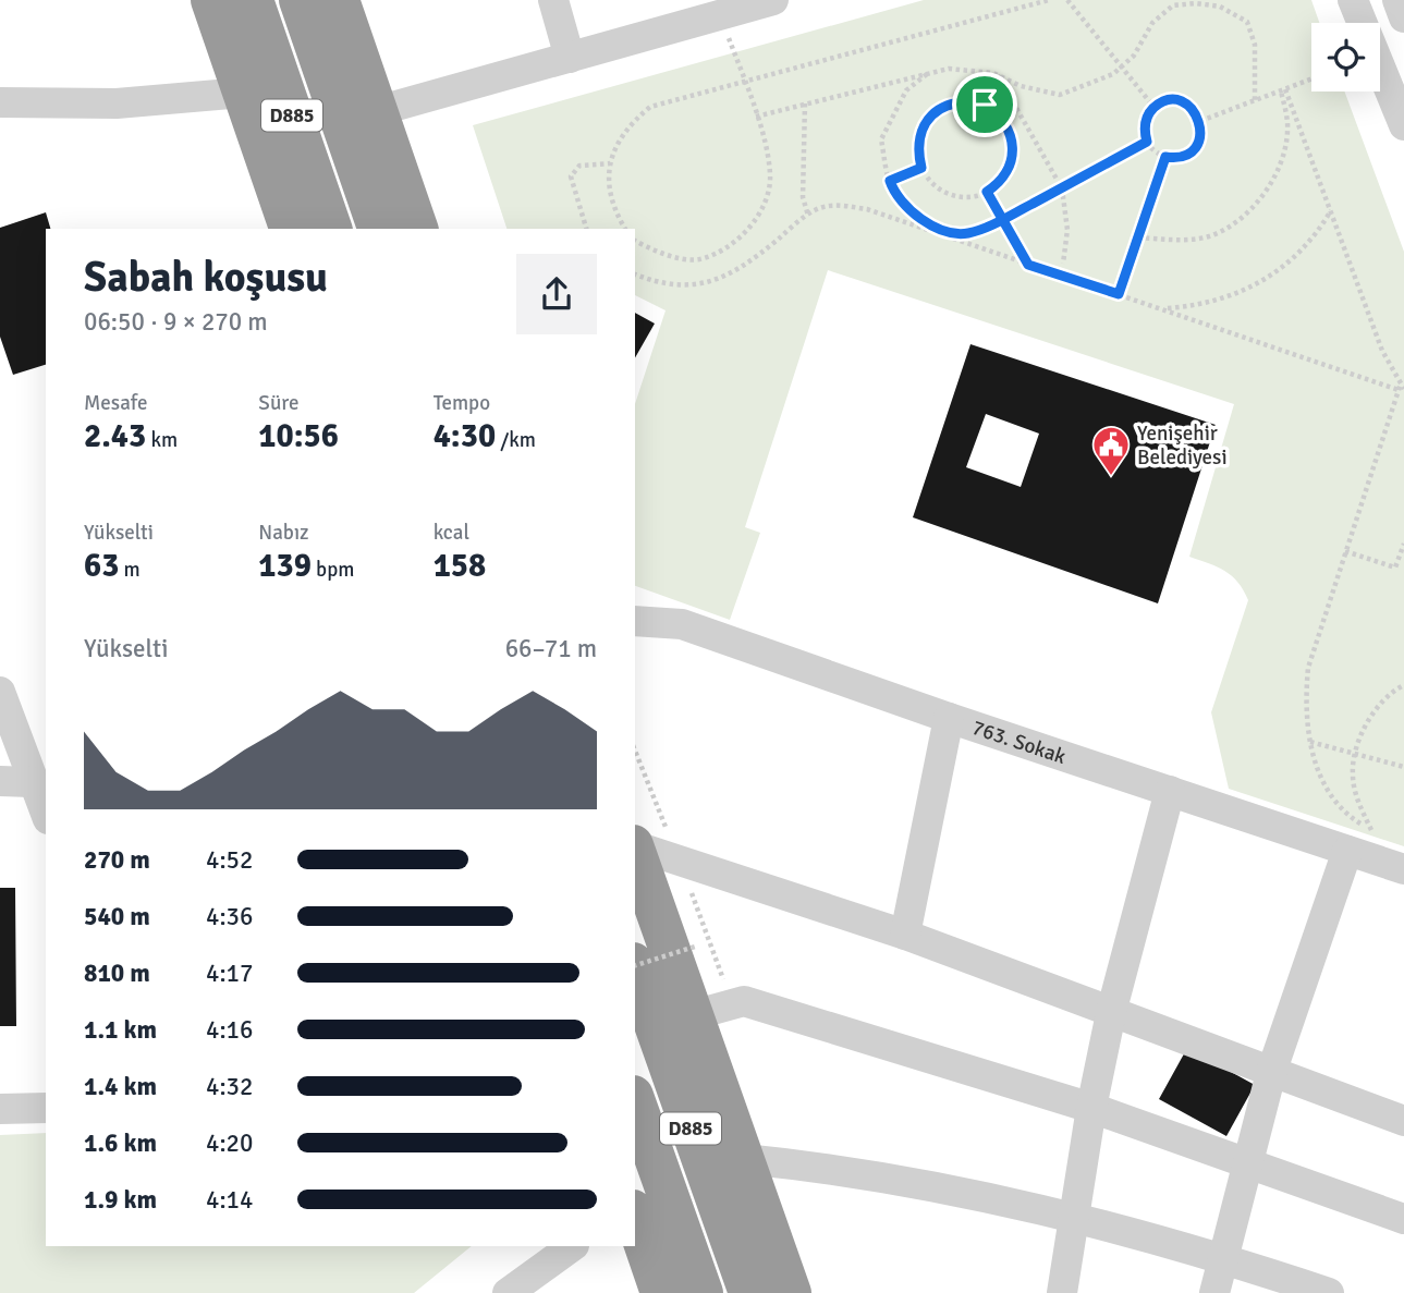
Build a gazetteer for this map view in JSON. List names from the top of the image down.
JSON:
{
  "streets": {
    "highway": ["D885"],
    "street": ["763. Sokak"]
  },
  "places": {
    "public building": ["Yenişehir Belediyesi"]
  },
  "page": {
    "heading": ["Sabah koşusu", "06:50 · 9 × 270 m"],
    "stats": [
      ["Mesafe", "2.43 km"],
      ["Süre", "10:56"],
      ["Tempo", "4:30 /km"],
      ["Yükselti", "63 m"],
      ["Nabız", "139 bpm"],
      ["kcal", "158"]
    ],
    "chart": ["Yükselti", "66–71 m"],
    "list": [
      {
        "name": "270 m",
        "note": "4:52"
      },
      {
        "name": "540 m",
        "note": "4:36"
      },
      {
        "name": "810 m",
        "note": "4:17"
      },
      {
        "name": "1.1 km",
        "note": "4:16"
      },
      {
        "name": "1.4 km",
        "note": "4:32"
      },
      {
        "name": "1.6 km",
        "note": "4:20"
      },
      {
        "name": "1.9 km",
        "note": "4:14"
      }
    ]
  }
}
